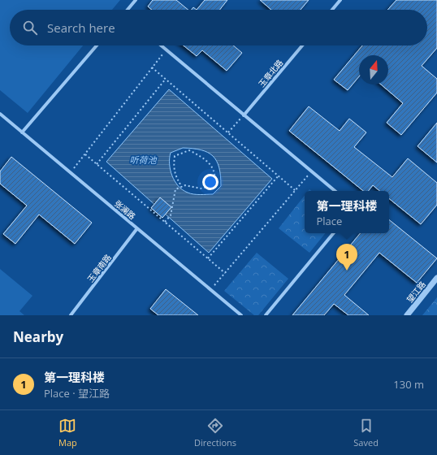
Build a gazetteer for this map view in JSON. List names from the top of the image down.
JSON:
{
  "streets": {
    "street": [
      "玉章北路",
      "张澜路",
      "玉章南路",
      "望江路"
    ]
  },
  "crossings": [
    ["张澜路", "玉章南路"]
  ],
  "water": ["听荷池"],
  "north": "top",
  "page": {
    "search": "Search here",
    "popup": ["第一理科楼", "Place"],
    "pins": "1",
    "heading": "Nearby",
    "list": [
      {
        "mark": "1",
        "name": "第一理科楼",
        "note": "Place · 望江路",
        "value": "130 m"
      }
    ],
    "nav": ["Map", "Directions", "Saved"]
  }
}
